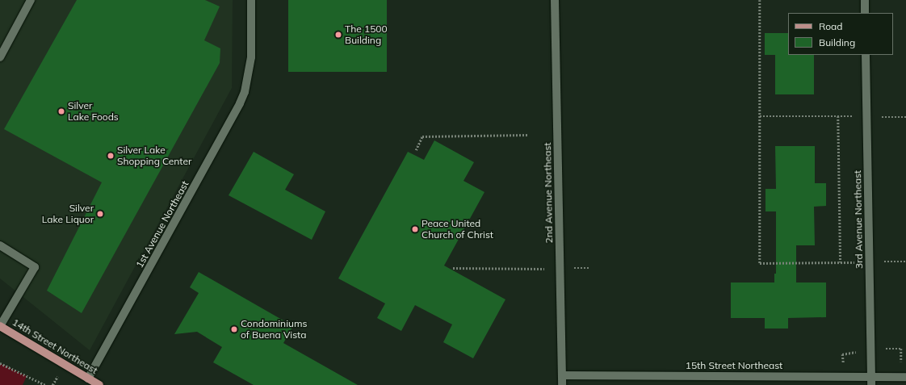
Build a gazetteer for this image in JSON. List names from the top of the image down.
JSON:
{
  "streets": {
    "main road": ["14th Street Northeast"],
    "street": [
      "2nd Avenue Northeast",
      "3rd Avenue Northeast",
      "1st Avenue Northeast",
      "15th Street Northeast"
    ]
  },
  "crossings": [
    ["2nd Avenue Northeast", "15th Street Northeast"],
    ["3rd Avenue Northeast", "15th Street Northeast"],
    ["1st Avenue Northeast", "14th Street Northeast"]
  ],
  "places": [
    "The 1500 Building",
    "Silver Lake Foods",
    "Silver Lake Shopping Center",
    "Silver Lake Liquor",
    "Peace United Church of Christ",
    "Condominiums of Buena Vista"
  ],
  "legend": ["Road", "Building"]
}
